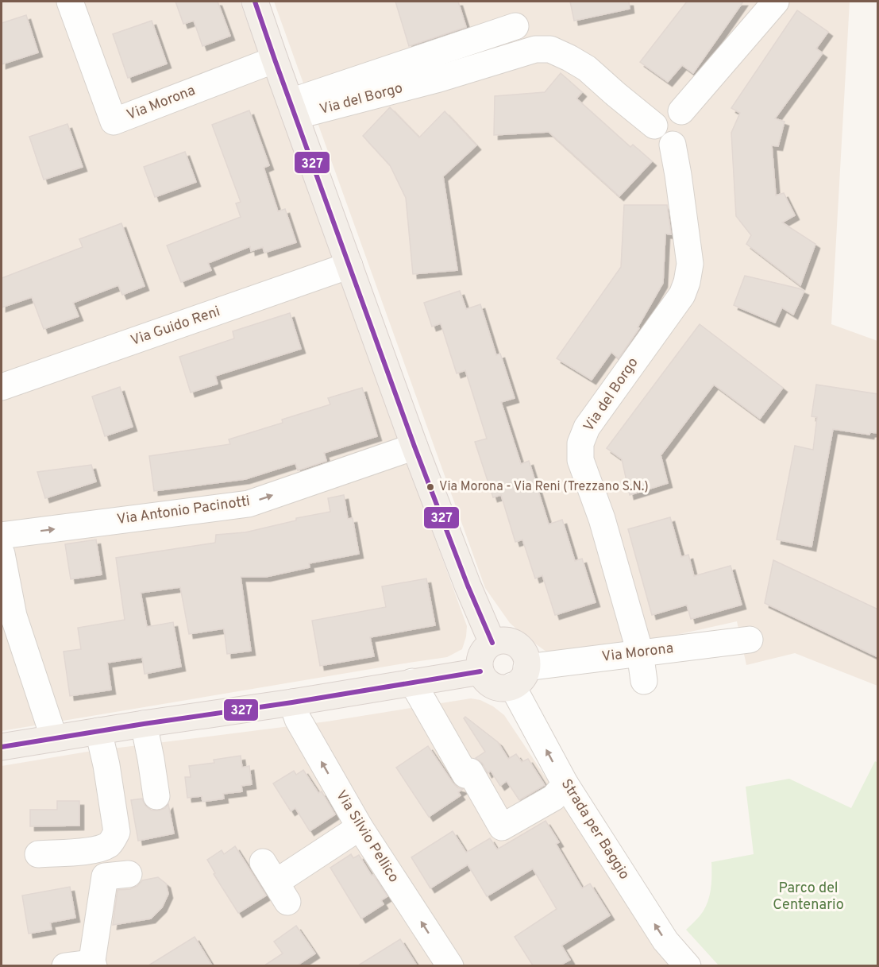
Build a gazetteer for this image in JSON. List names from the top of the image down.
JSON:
{
  "streets": {
    "street": [
      "Via del Borgo",
      "Via Morona",
      "Via Guido Reni",
      "Via Antonio Pacinotti",
      "Strada per Baggio",
      "Via Silvio Pellico"
    ]
  },
  "crossings": [
    ["Via del Borgo", "Via Morona"],
    ["Via Morona", "Strada per Baggio"]
  ],
  "one_way": ["Via Antonio Pacinotti", "Strada per Baggio", "Via Silvio Pellico"],
  "parks": ["Parco del Centenario"],
  "places": ["Via Morona - Via Reni (Trezzano S.N.)"],
  "lines": ["transit line 327"]
}
